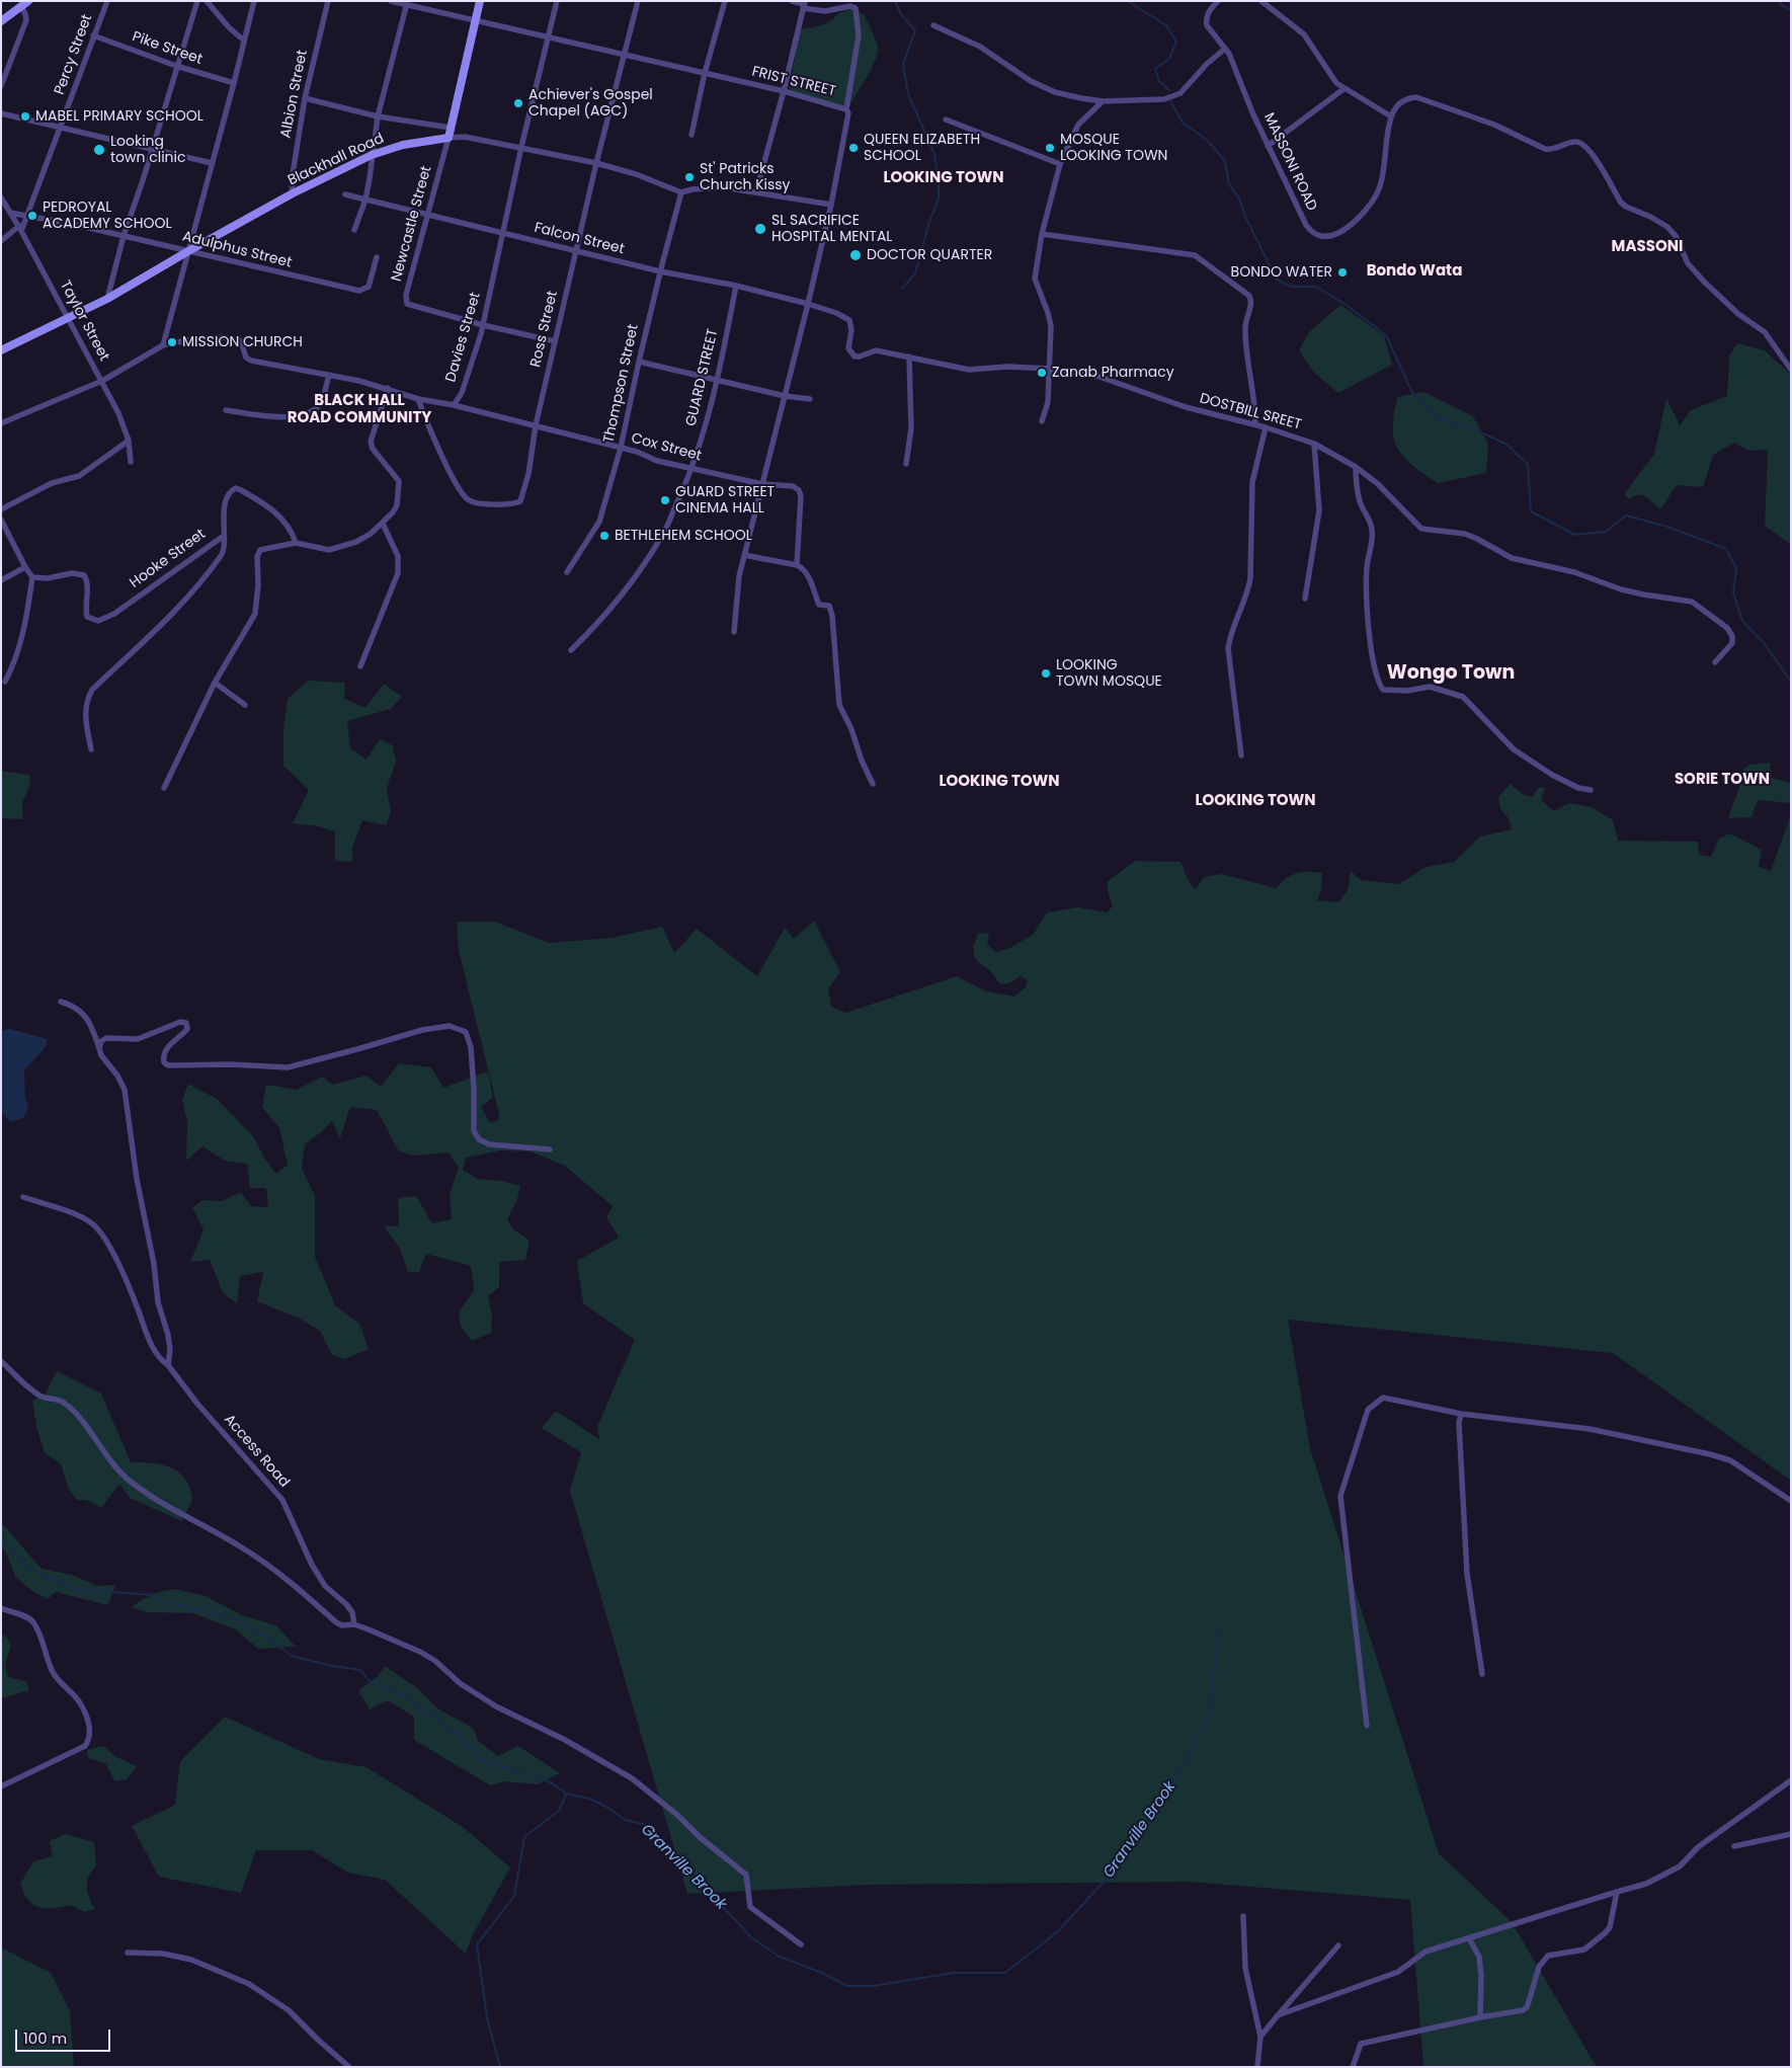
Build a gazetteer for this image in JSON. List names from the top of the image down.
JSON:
{
  "streets": {
    "street": [
      "Pike Street",
      "Percy Street",
      "FRIST STREET",
      "Albion Street",
      "Blackhall Road",
      "MASSONI ROAD",
      "Newcastle Street",
      "Falcon Street",
      "Adulphus Street",
      "Taylor Street",
      "Ross Street",
      "Davies Street",
      "GUARD STREET",
      "Thompson Street",
      "DOSTBILL SREET",
      "Cox Street",
      "Hooke Street",
      "Access Road"
    ]
  },
  "crossings": [
    ["Pike Street", "Percy Street"],
    ["Percy Street", "Adulphus Street"],
    ["Percy Street", "Taylor Street"],
    ["FRIST STREET", "Newcastle Street"],
    ["FRIST STREET", "Falcon Street"],
    ["FRIST STREET", "Ross Street"],
    ["FRIST STREET", "Davies Street"],
    ["FRIST STREET", "DOSTBILL SREET"],
    ["FRIST STREET", "Cox Street"],
    ["Albion Street", "Blackhall Road"],
    ["Blackhall Road", "Newcastle Street"],
    ["Blackhall Road", "Adulphus Street"],
    ["Blackhall Road", "Taylor Street"],
    ["Blackhall Road", "Ross Street"],
    ["Blackhall Road", "Davies Street"],
    ["Blackhall Road", "Thompson Street"],
    ["Newcastle Street", "Falcon Street"],
    ["Newcastle Street", "Ross Street"],
    ["Newcastle Street", "Davies Street"],
    ["Falcon Street", "Ross Street"],
    ["Falcon Street", "Davies Street"],
    ["Falcon Street", "GUARD STREET"],
    ["Falcon Street", "Thompson Street"],
    ["Falcon Street", "DOSTBILL SREET"],
    ["Adulphus Street", "Taylor Street"],
    ["Ross Street", "Cox Street"],
    ["Davies Street", "Cox Street"],
    ["GUARD STREET", "Cox Street"],
    ["Thompson Street", "Cox Street"]
  ],
  "districts": [
    "LOOKING TOWN",
    "MASSONI",
    "Bondo Wata",
    "BLACK HALL ROAD COMMUNITY",
    "Wongo Town",
    "SORIE TOWN",
    "LOOKING TOWN",
    "LOOKING TOWN"
  ],
  "water": ["Granville Brook"],
  "places": [
    "Achiever's Gospel Chapel (AGC)",
    "MABEL PRIMARY SCHOOL",
    "QUEEN ELIZABETH SCHOOL",
    "MOSQUE LOOKING TOWN",
    "Looking town clinic",
    "St' Patricks Church Kissy",
    "PEDROYAL ACADEMY SCHOOL",
    "SL SACRIFICE HOSPITAL MENTAL",
    "DOCTOR QUARTER",
    "BONDO WATER",
    "MISSION CHURCH",
    "Zanab Pharmacy",
    "GUARD STREET CINEMA HALL",
    "BETHLEHEM SCHOOL",
    "LOOKING TOWN MOSQUE"
  ],
  "scale_bar": "100 m"
}
